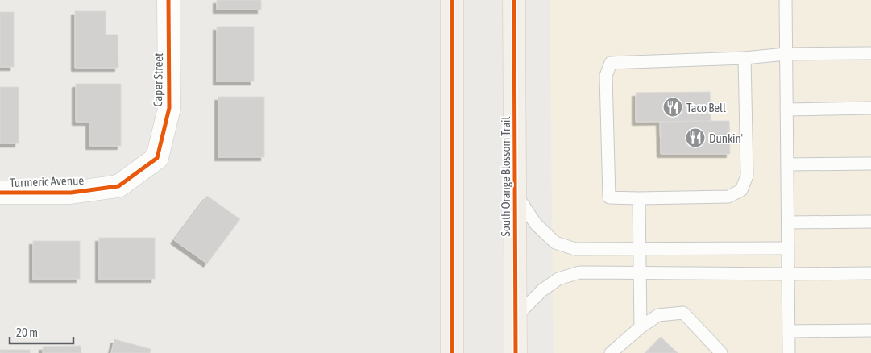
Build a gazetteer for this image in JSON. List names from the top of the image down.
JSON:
{
  "streets": {
    "main road": ["South Orange Blossom Trail"],
    "street": ["Caper Street", "Turmeric Avenue"]
  },
  "crossings": [
    ["Caper Street", "Turmeric Avenue"]
  ],
  "places": {
    "restaurant": ["Taco Bell", "Dunkin'"]
  },
  "scale_bar": "20 m"
}
